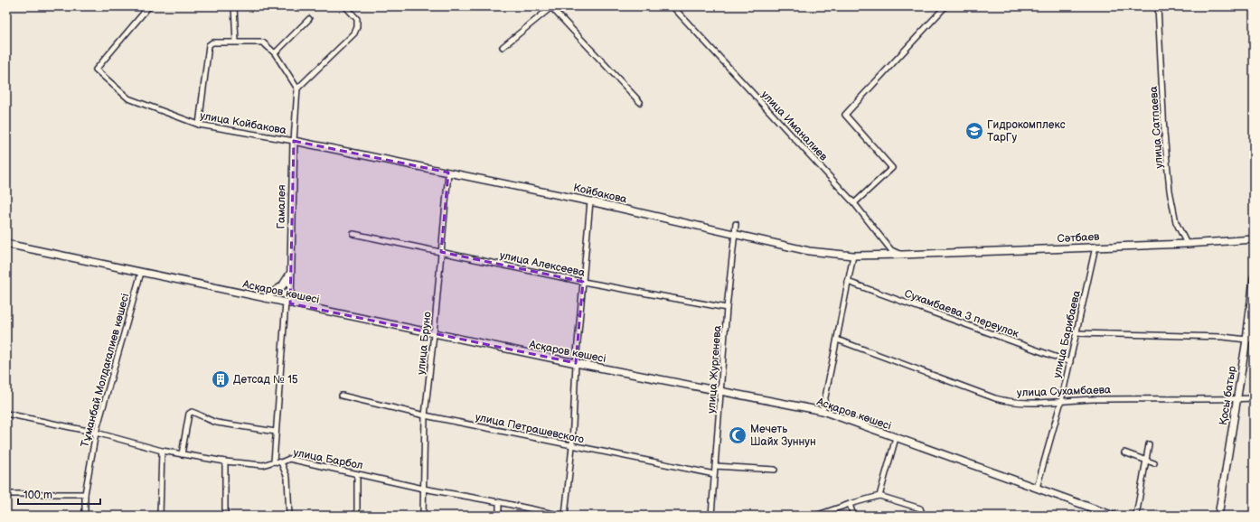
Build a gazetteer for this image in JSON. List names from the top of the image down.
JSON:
{
  "streets": {
    "street": [
      "улица Койбакова",
      "улица Иманалиев",
      "улица Сатпаева",
      "Койбакова",
      "Гамалея",
      "Сәтбаев",
      "улица Алексеева",
      "Асқаров көшесі",
      "Сухамбаева 3 переулок",
      "улица Барибаева",
      "улица Бруно",
      "улица Жургенева",
      "Тұманбай Молдағалиев көшесі",
      "улица Сухамбаева",
      "Қосы батыр",
      "улица Петрашевского",
      "улица Барбол"
    ]
  },
  "crossings": [
    ["улица Койбакова", "Койбакова"],
    ["улица Койбакова", "Гамалея"],
    ["улица Иманалиев", "Койбакова"],
    ["улица Иманалиев", "Сәтбаев"],
    ["улица Сатпаева", "Сәтбаев"],
    ["Койбакова", "Гамалея"],
    ["Койбакова", "Сәтбаев"],
    ["Койбакова", "улица Бруно"],
    ["Койбакова", "улица Жургенева"],
    ["Гамалея", "Асқаров көшесі"],
    ["Сәтбаев", "улица Барибаева"],
    ["улица Алексеева", "улица Бруно"],
    ["улица Алексеева", "улица Жургенева"],
    ["Асқаров көшесі", "улица Барибаева"],
    ["Асқаров көшесі", "улица Бруно"],
    ["Асқаров көшесі", "улица Жургенева"],
    ["Асқаров көшесі", "Тұманбай Молдағалиев көшесі"],
    ["Сухамбаева 3 переулок", "улица Барибаева"],
    ["улица Барибаева", "улица Сухамбаева"],
    ["улица Бруно", "улица Петрашевского"],
    ["улица Бруно", "улица Барбол"],
    ["улица Жургенева", "улица Петрашевского"],
    ["Тұманбай Молдағалиев көшесі", "улица Барбол"],
    ["улица Сухамбаева", "Қосы батыр"]
  ],
  "places": {
    "school or university": ["Гидрокомплекс ТарГу"],
    "building": ["Детсад № 15"],
    "mosque": ["Мечеть Шайх Зуннун"]
  },
  "scale_bar": "100 m"
}
